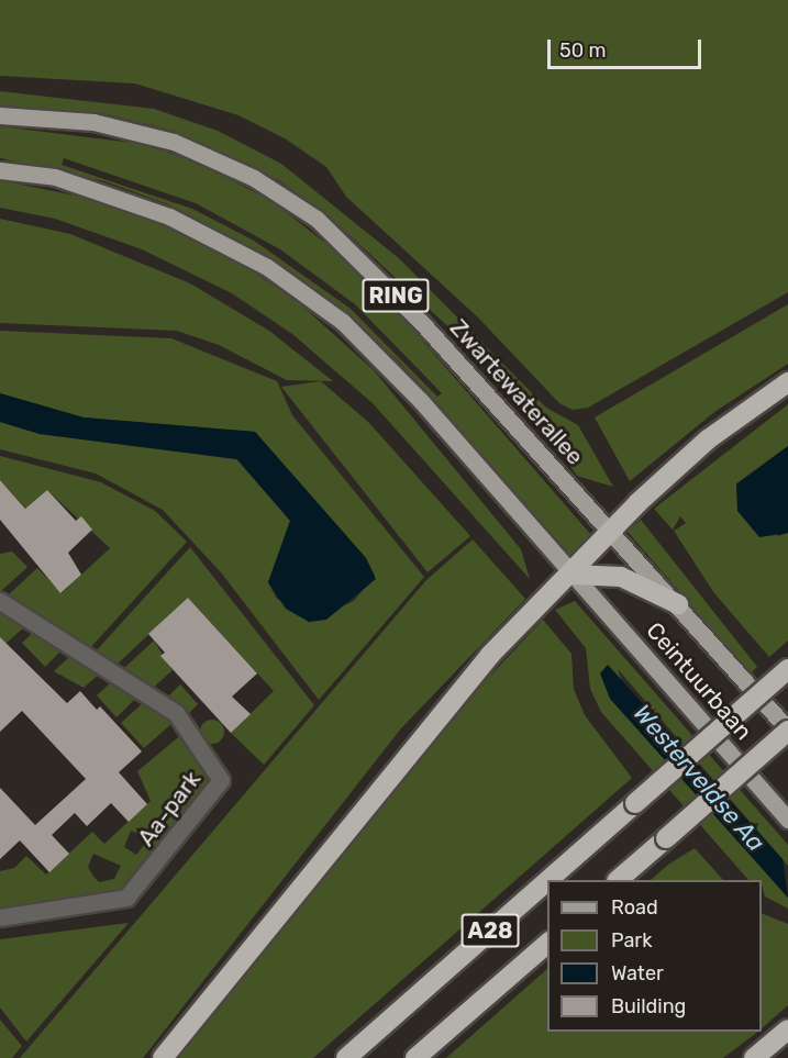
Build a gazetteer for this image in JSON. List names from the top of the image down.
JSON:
{
  "streets": {
    "highway": ["A28"],
    "main road": ["RING", "Zwartewaterallee", "Ceintuurbaan"],
    "street": ["Aa-park"]
  },
  "crossings": [
    ["RING", "Ceintuurbaan"],
    ["Zwartewaterallee", "Ceintuurbaan"]
  ],
  "water": ["Westerveldse Aa"],
  "legend": [
    "Road",
    "Park",
    "Water",
    "Building"
  ],
  "scale_bar": "50 m"
}
